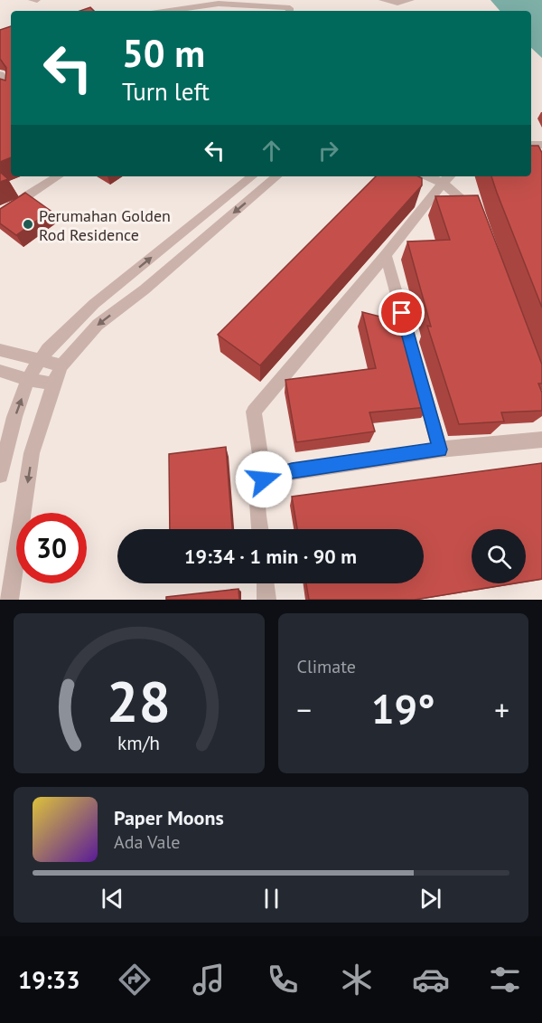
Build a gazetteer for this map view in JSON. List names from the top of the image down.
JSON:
{
  "places": ["Perumahan Golden Rod Residence"],
  "page": {
    "turn": ["50 m", "Turn left"],
    "limit": "30",
    "trip": "19:34 · 1 min · 90 m",
    "tile": "Climate",
    "heat": ["−", "19°", "+"],
    "song": ["Paper Moons", "Ada Vale"],
    "tabs": "19:33",
    "gauge": ["28", "km/h"]
  }
}
